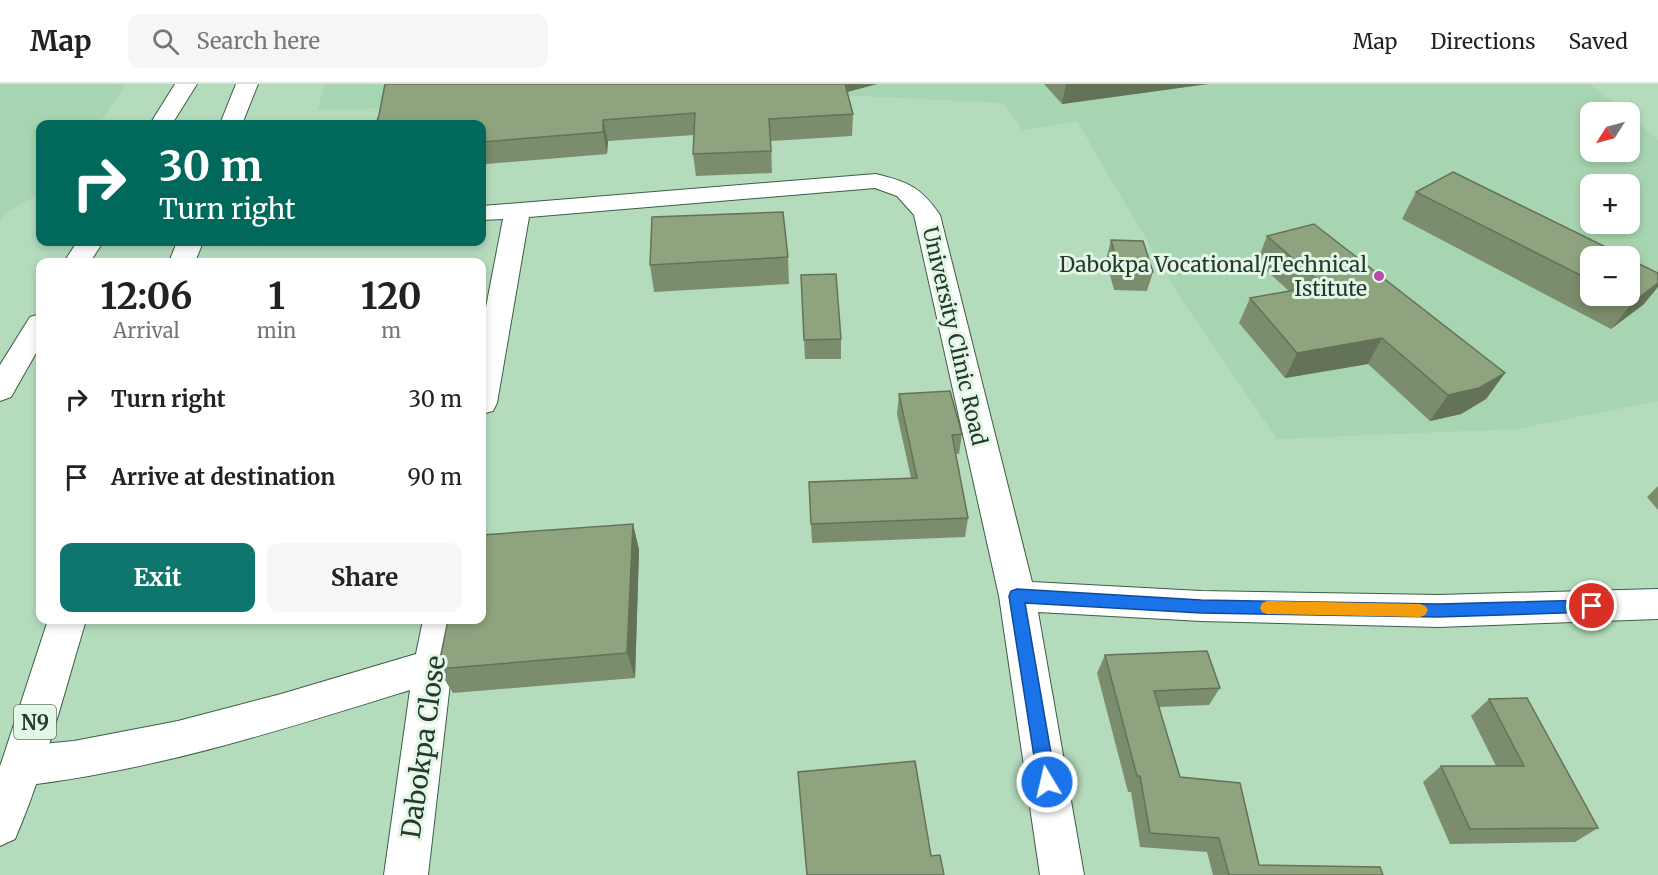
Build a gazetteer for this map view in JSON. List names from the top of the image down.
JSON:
{
  "streets": {
    "main road": ["University Clinic Road", "N9", "Dabokpa Close"]
  },
  "places": ["Dabokpa Vocational/Technical Istitute"],
  "north": "bottom left",
  "page": {
    "header": "Map",
    "search": "Search here",
    "nav": ["Map", "Directions", "Saved"],
    "map_buttons": ["+", "−"],
    "turn": ["30 m", "Turn right"],
    "eta": [
      "12:06",
      "Arrival",
      "1",
      "min",
      "120",
      "m"
    ],
    "list": [
      {
        "name": "Turn right",
        "value": "30 m"
      },
      {
        "name": "Arrive at destination",
        "value": "90 m"
      }
    ],
    "buttons": ["Exit", "Share"]
  }
}
